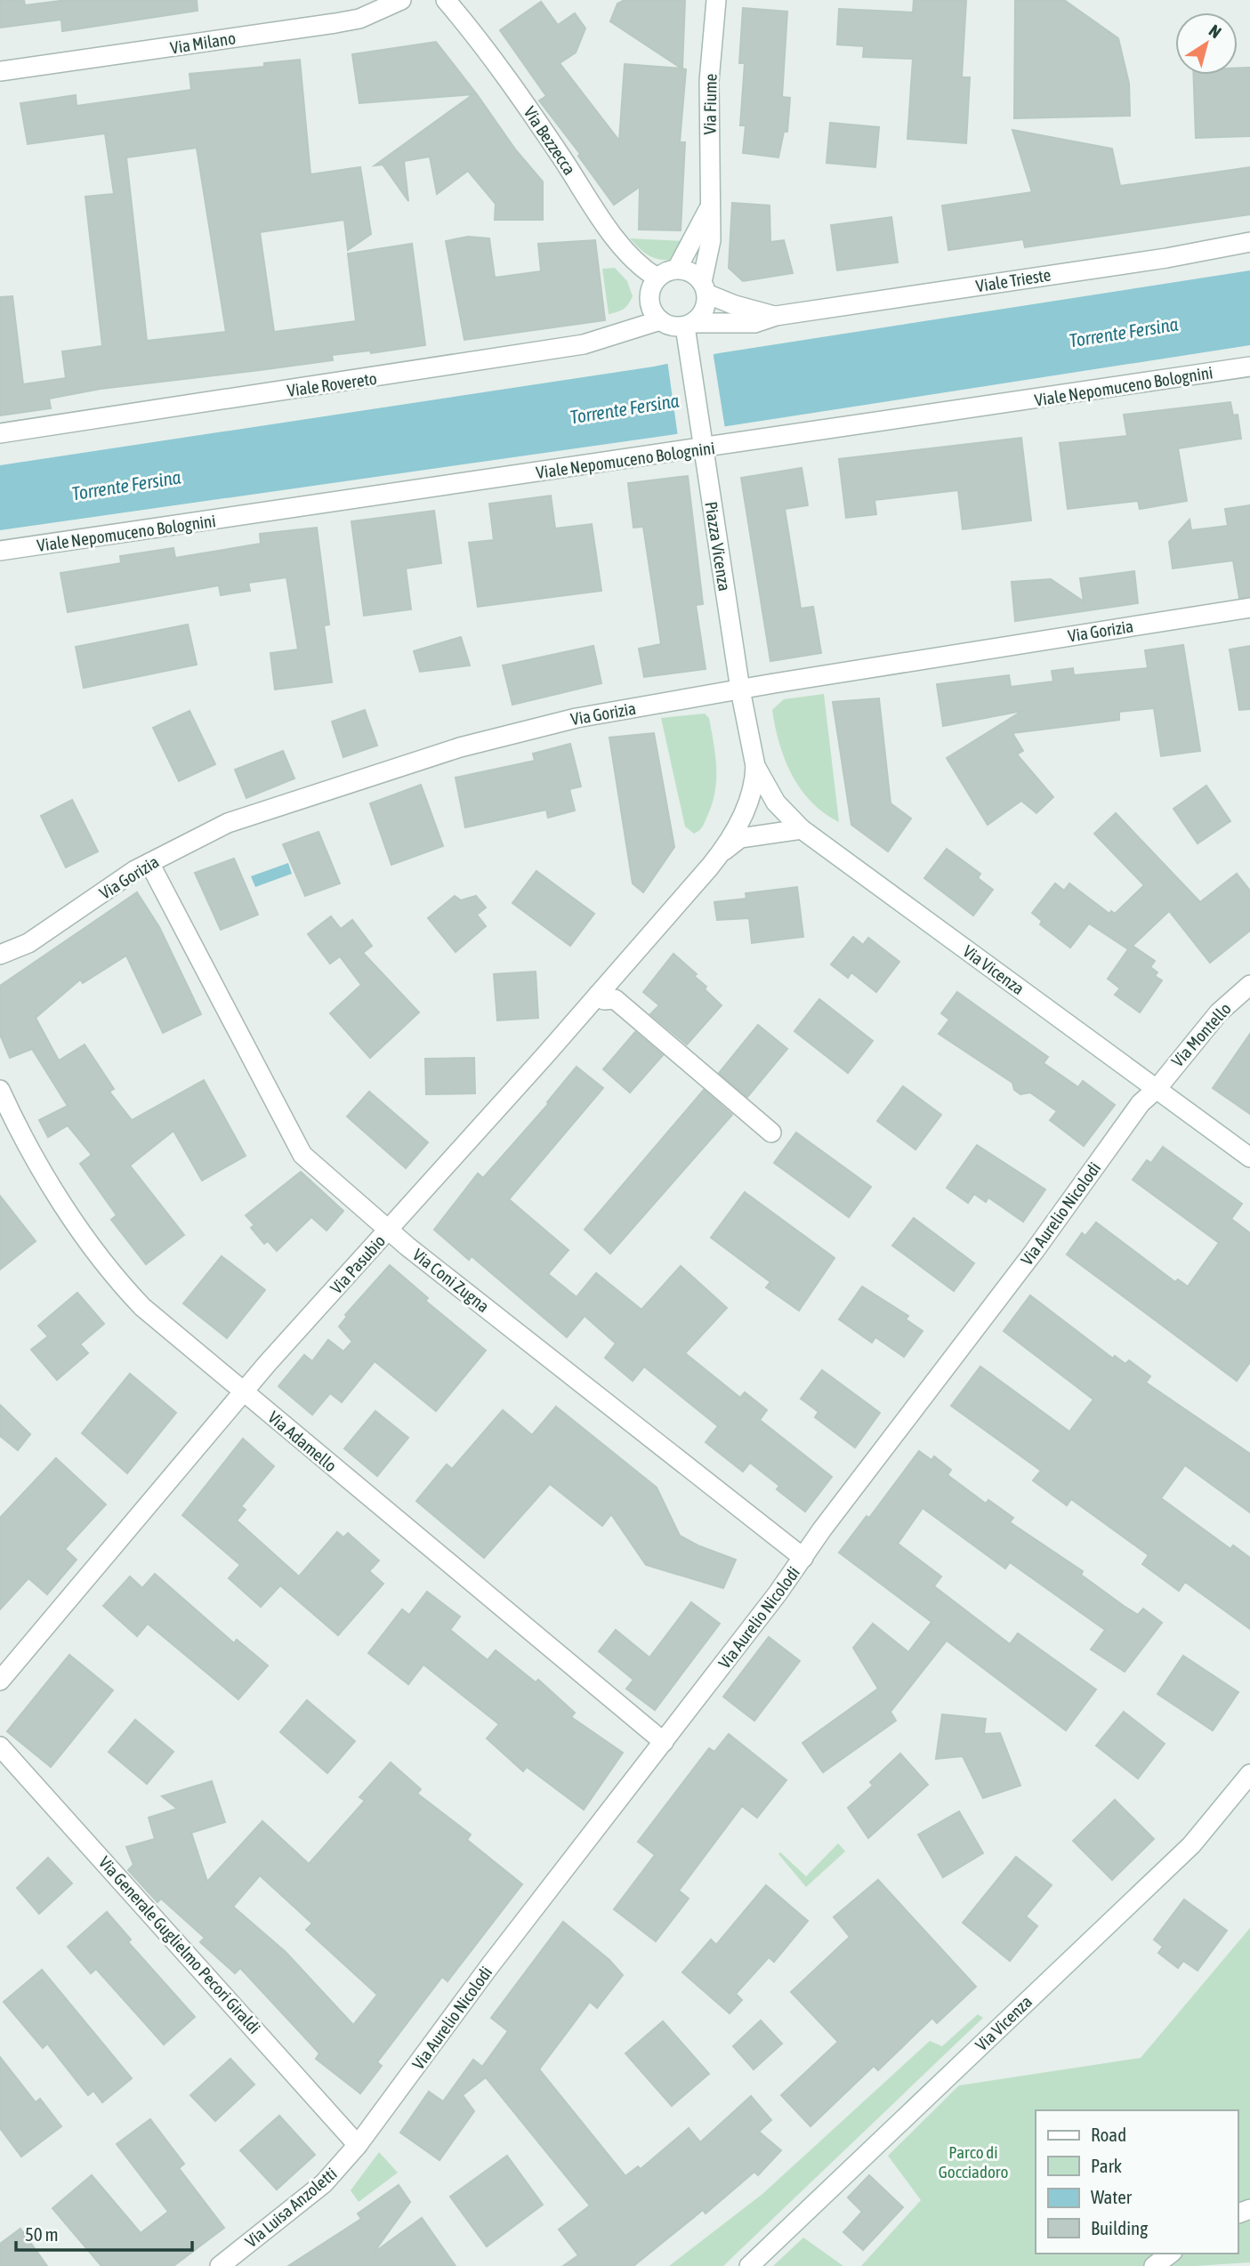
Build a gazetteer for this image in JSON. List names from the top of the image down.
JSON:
{
  "streets": {
    "street": [
      "Via Milano",
      "Via Fiume",
      "Via Bezzecca",
      "Viale Trieste",
      "Viale Rovereto",
      "Viale Nepomuceno Bolognini",
      "Piazza Vicenza",
      "Via Gorizia",
      "Via Vicenza",
      "Via Montello",
      "Via Aurelio Nicolodi",
      "Via Pasubio",
      "Via Coni Zugna",
      "Via Adamello",
      "Via Generale Guglielmo Pecori Giraldi",
      "Via Luisa Anzoletti"
    ]
  },
  "crossings": [
    ["Via Fiume", "Via Bezzecca"],
    ["Via Fiume", "Viale Trieste"],
    ["Via Fiume", "Viale Rovereto"],
    ["Via Fiume", "Piazza Vicenza"],
    ["Via Bezzecca", "Viale Trieste"],
    ["Via Bezzecca", "Viale Rovereto"],
    ["Via Bezzecca", "Piazza Vicenza"],
    ["Viale Trieste", "Viale Rovereto"],
    ["Viale Trieste", "Piazza Vicenza"],
    ["Viale Rovereto", "Piazza Vicenza"],
    ["Viale Nepomuceno Bolognini", "Piazza Vicenza"],
    ["Piazza Vicenza", "Via Gorizia"],
    ["Piazza Vicenza", "Via Vicenza"],
    ["Piazza Vicenza", "Via Pasubio"],
    ["Via Gorizia", "Via Coni Zugna"],
    ["Via Vicenza", "Via Montello"],
    ["Via Vicenza", "Via Aurelio Nicolodi"],
    ["Via Vicenza", "Via Pasubio"],
    ["Via Montello", "Via Aurelio Nicolodi"],
    ["Via Aurelio Nicolodi", "Via Coni Zugna"],
    ["Via Aurelio Nicolodi", "Via Adamello"],
    ["Via Aurelio Nicolodi", "Via Generale Guglielmo Pecori Giraldi"],
    ["Via Aurelio Nicolodi", "Via Luisa Anzoletti"],
    ["Via Pasubio", "Via Coni Zugna"],
    ["Via Pasubio", "Via Adamello"],
    ["Via Generale Guglielmo Pecori Giraldi", "Via Luisa Anzoletti"]
  ],
  "water": ["Torrente Fersina"],
  "parks": ["Parco di Gocciadoro"],
  "legend": [
    "Road",
    "Park",
    "Water",
    "Building"
  ],
  "scale_bar": "50 m",
  "north": "top right"
}
